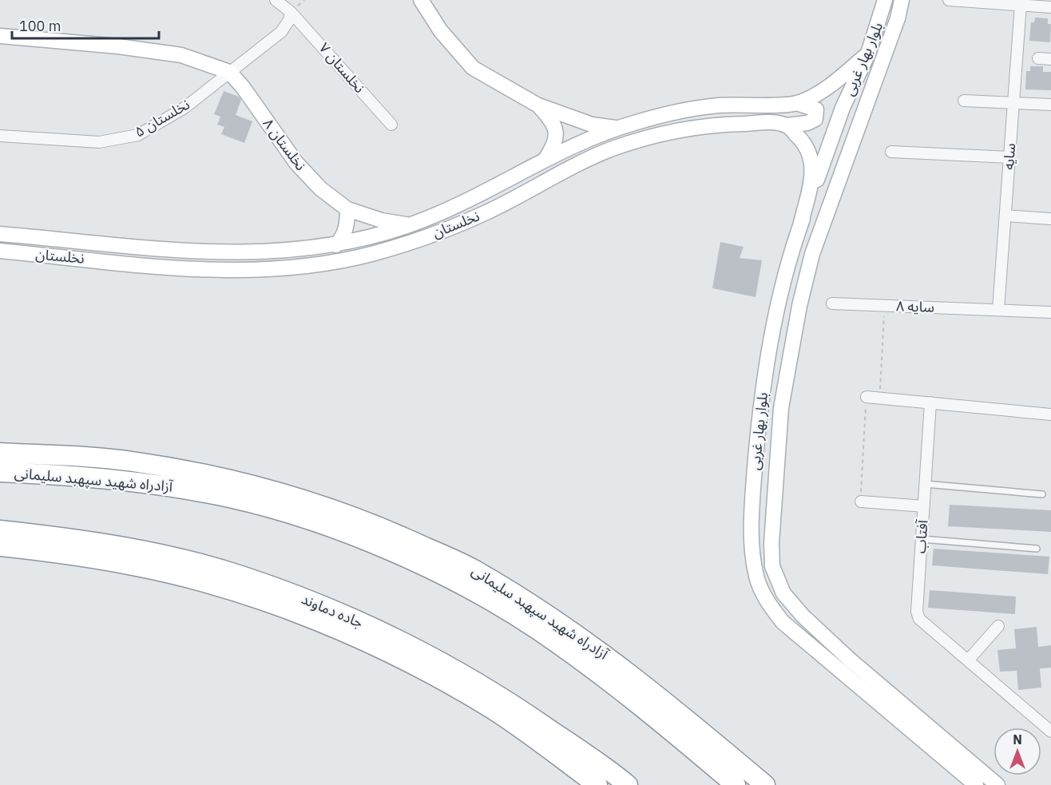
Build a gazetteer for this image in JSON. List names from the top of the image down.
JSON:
{
  "streets": {
    "highway": ["آزادراه شهید سپهبد سلیمانی", "جاده دماوند"],
    "street": [
      "بلوار بهار غربی",
      "نخلستان ۷",
      "نخلستان ۵",
      "نخلستان ۸",
      "سایه",
      "نخلستان",
      "سایه ۸",
      "آفتاب"
    ]
  },
  "crossings": [
    ["بلوار بهار غربی", "نخلستان"],
    ["نخلستان ۷", "نخلستان ۵"],
    ["نخلستان ۵", "نخلستان ۸"],
    ["نخلستان ۸", "نخلستان"],
    ["سایه", "سایه ۸"]
  ],
  "scale_bar": "100 m",
  "north": "top"
}
